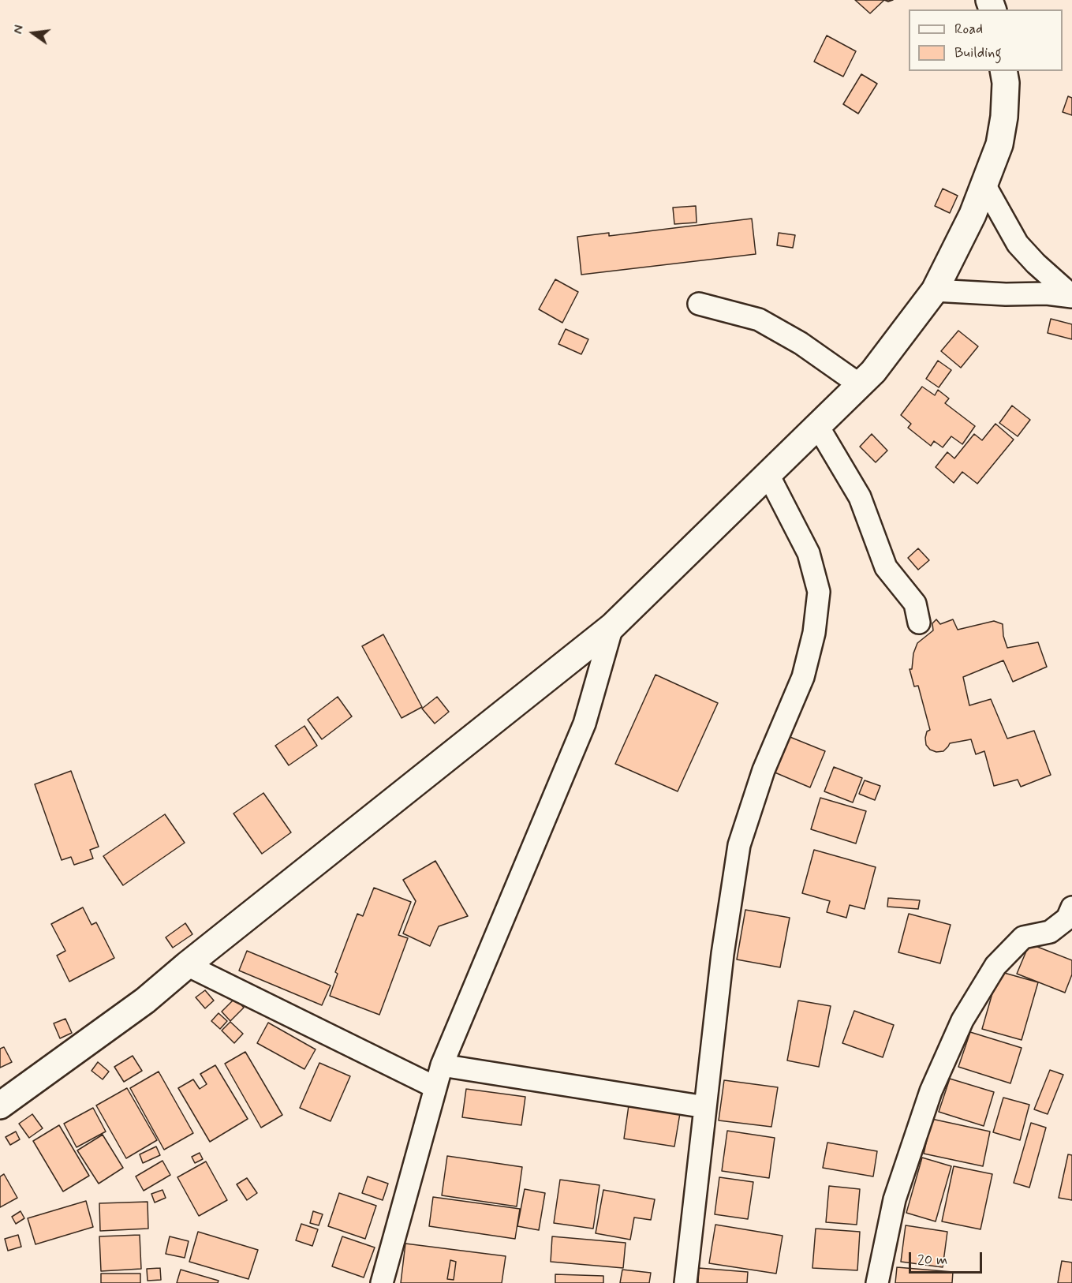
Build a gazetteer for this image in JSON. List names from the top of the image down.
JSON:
{
  "legend": ["Road", "Building"],
  "scale_bar": "20 m",
  "north": "left"
}
